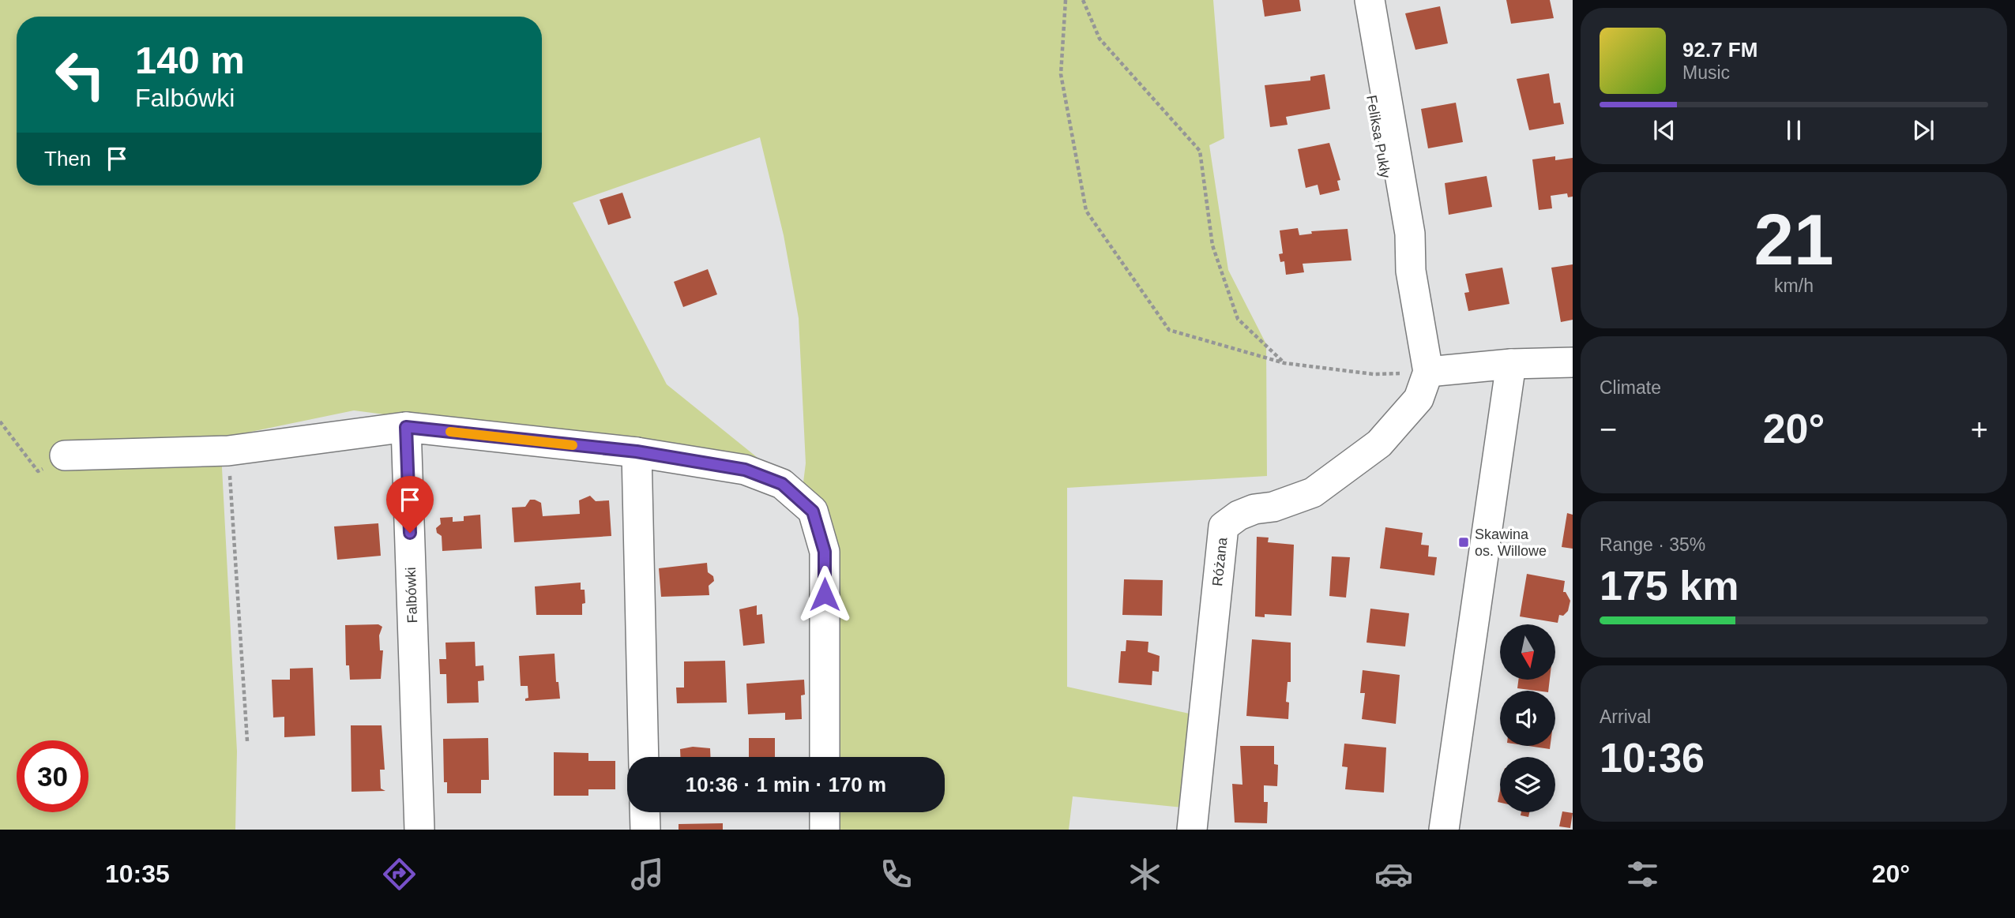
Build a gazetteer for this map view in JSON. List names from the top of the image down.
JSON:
{
  "streets": {
    "street": ["Feliksa Pukły", "Różana", "Falbówki"]
  },
  "crossings": [
    ["Feliksa Pukły", "Różana"]
  ],
  "places": {
    "transit": ["Skawina os. Willowe"]
  },
  "north": "bottom",
  "page": {
    "turn": ["140 m", "Falbówki"],
    "song": ["92.7 FM", "Music"],
    "then": "Then",
    "tile": [
      ["21", "km/h"],
      "Climate",
      ["Range · 35%", "175 km"],
      ["Arrival", "10:36"]
    ],
    "heat": ["−", "20°", "+"],
    "limit": "30",
    "trip": "10:36 · 1 min · 170 m",
    "tabs": ["10:35", "20°"]
  }
}
